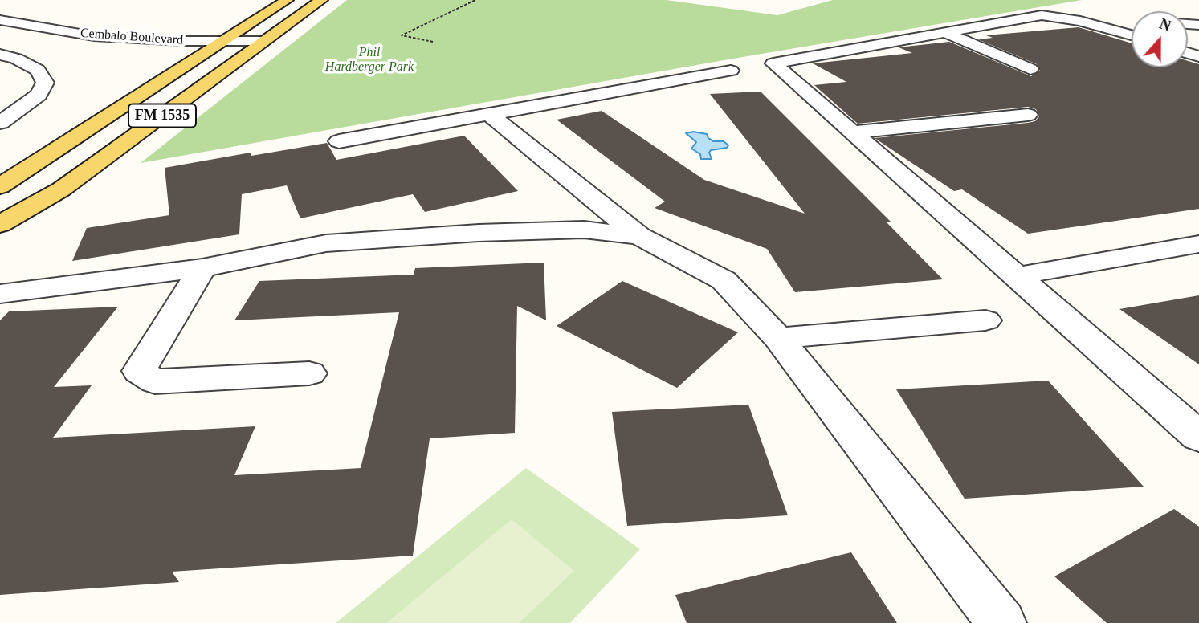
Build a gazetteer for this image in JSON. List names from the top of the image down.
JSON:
{
  "streets": {
    "main road": ["FM 1535"],
    "street": ["Cembalo Boulevard"]
  },
  "crossings": [
    ["Cembalo Boulevard", "FM 1535"]
  ],
  "parks": ["Phil Hardberger Park"],
  "north": "top"
}
